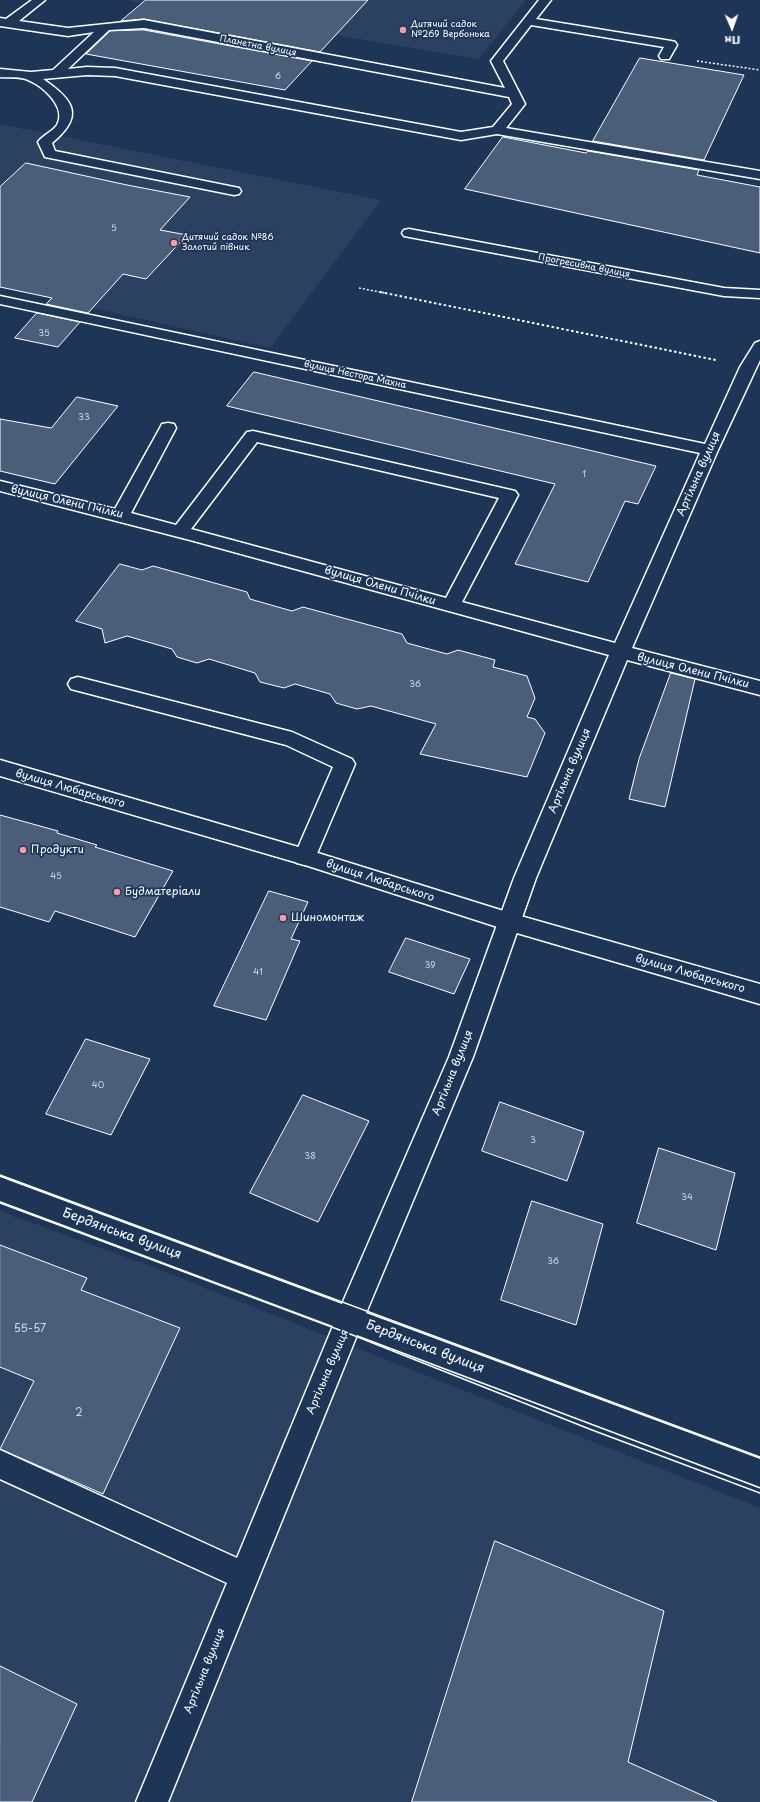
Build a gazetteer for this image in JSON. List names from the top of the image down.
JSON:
{
  "streets": {
    "street": [
      "Планетна вулиця",
      "Прогресивна вулиця",
      "вулиця Нестора Махна",
      "Артільна вулиця",
      "вулиця Олени Пчілки",
      "вулиця Любарського",
      "Бердянська вулиця"
    ]
  },
  "crossings": [
    ["вулиця Нестора Махна", "Артільна вулиця"],
    ["Артільна вулиця", "вулиця Олени Пчілки"],
    ["Артільна вулиця", "вулиця Любарського"],
    ["Артільна вулиця", "Бердянська вулиця"]
  ],
  "places": [
    "Дитячий садок №269 Вербонька",
    "Дитячий садок №86 Золотий півник",
    "Продукти",
    "Будматеріали",
    "Шиномонтаж"
  ],
  "house_numbers": [
    "6",
    "5",
    "35",
    "33",
    "1",
    "36",
    "45",
    "39",
    "41",
    "40",
    "3",
    "38",
    "34",
    "36",
    "55-57",
    "2"
  ],
  "north": "bottom"
}
